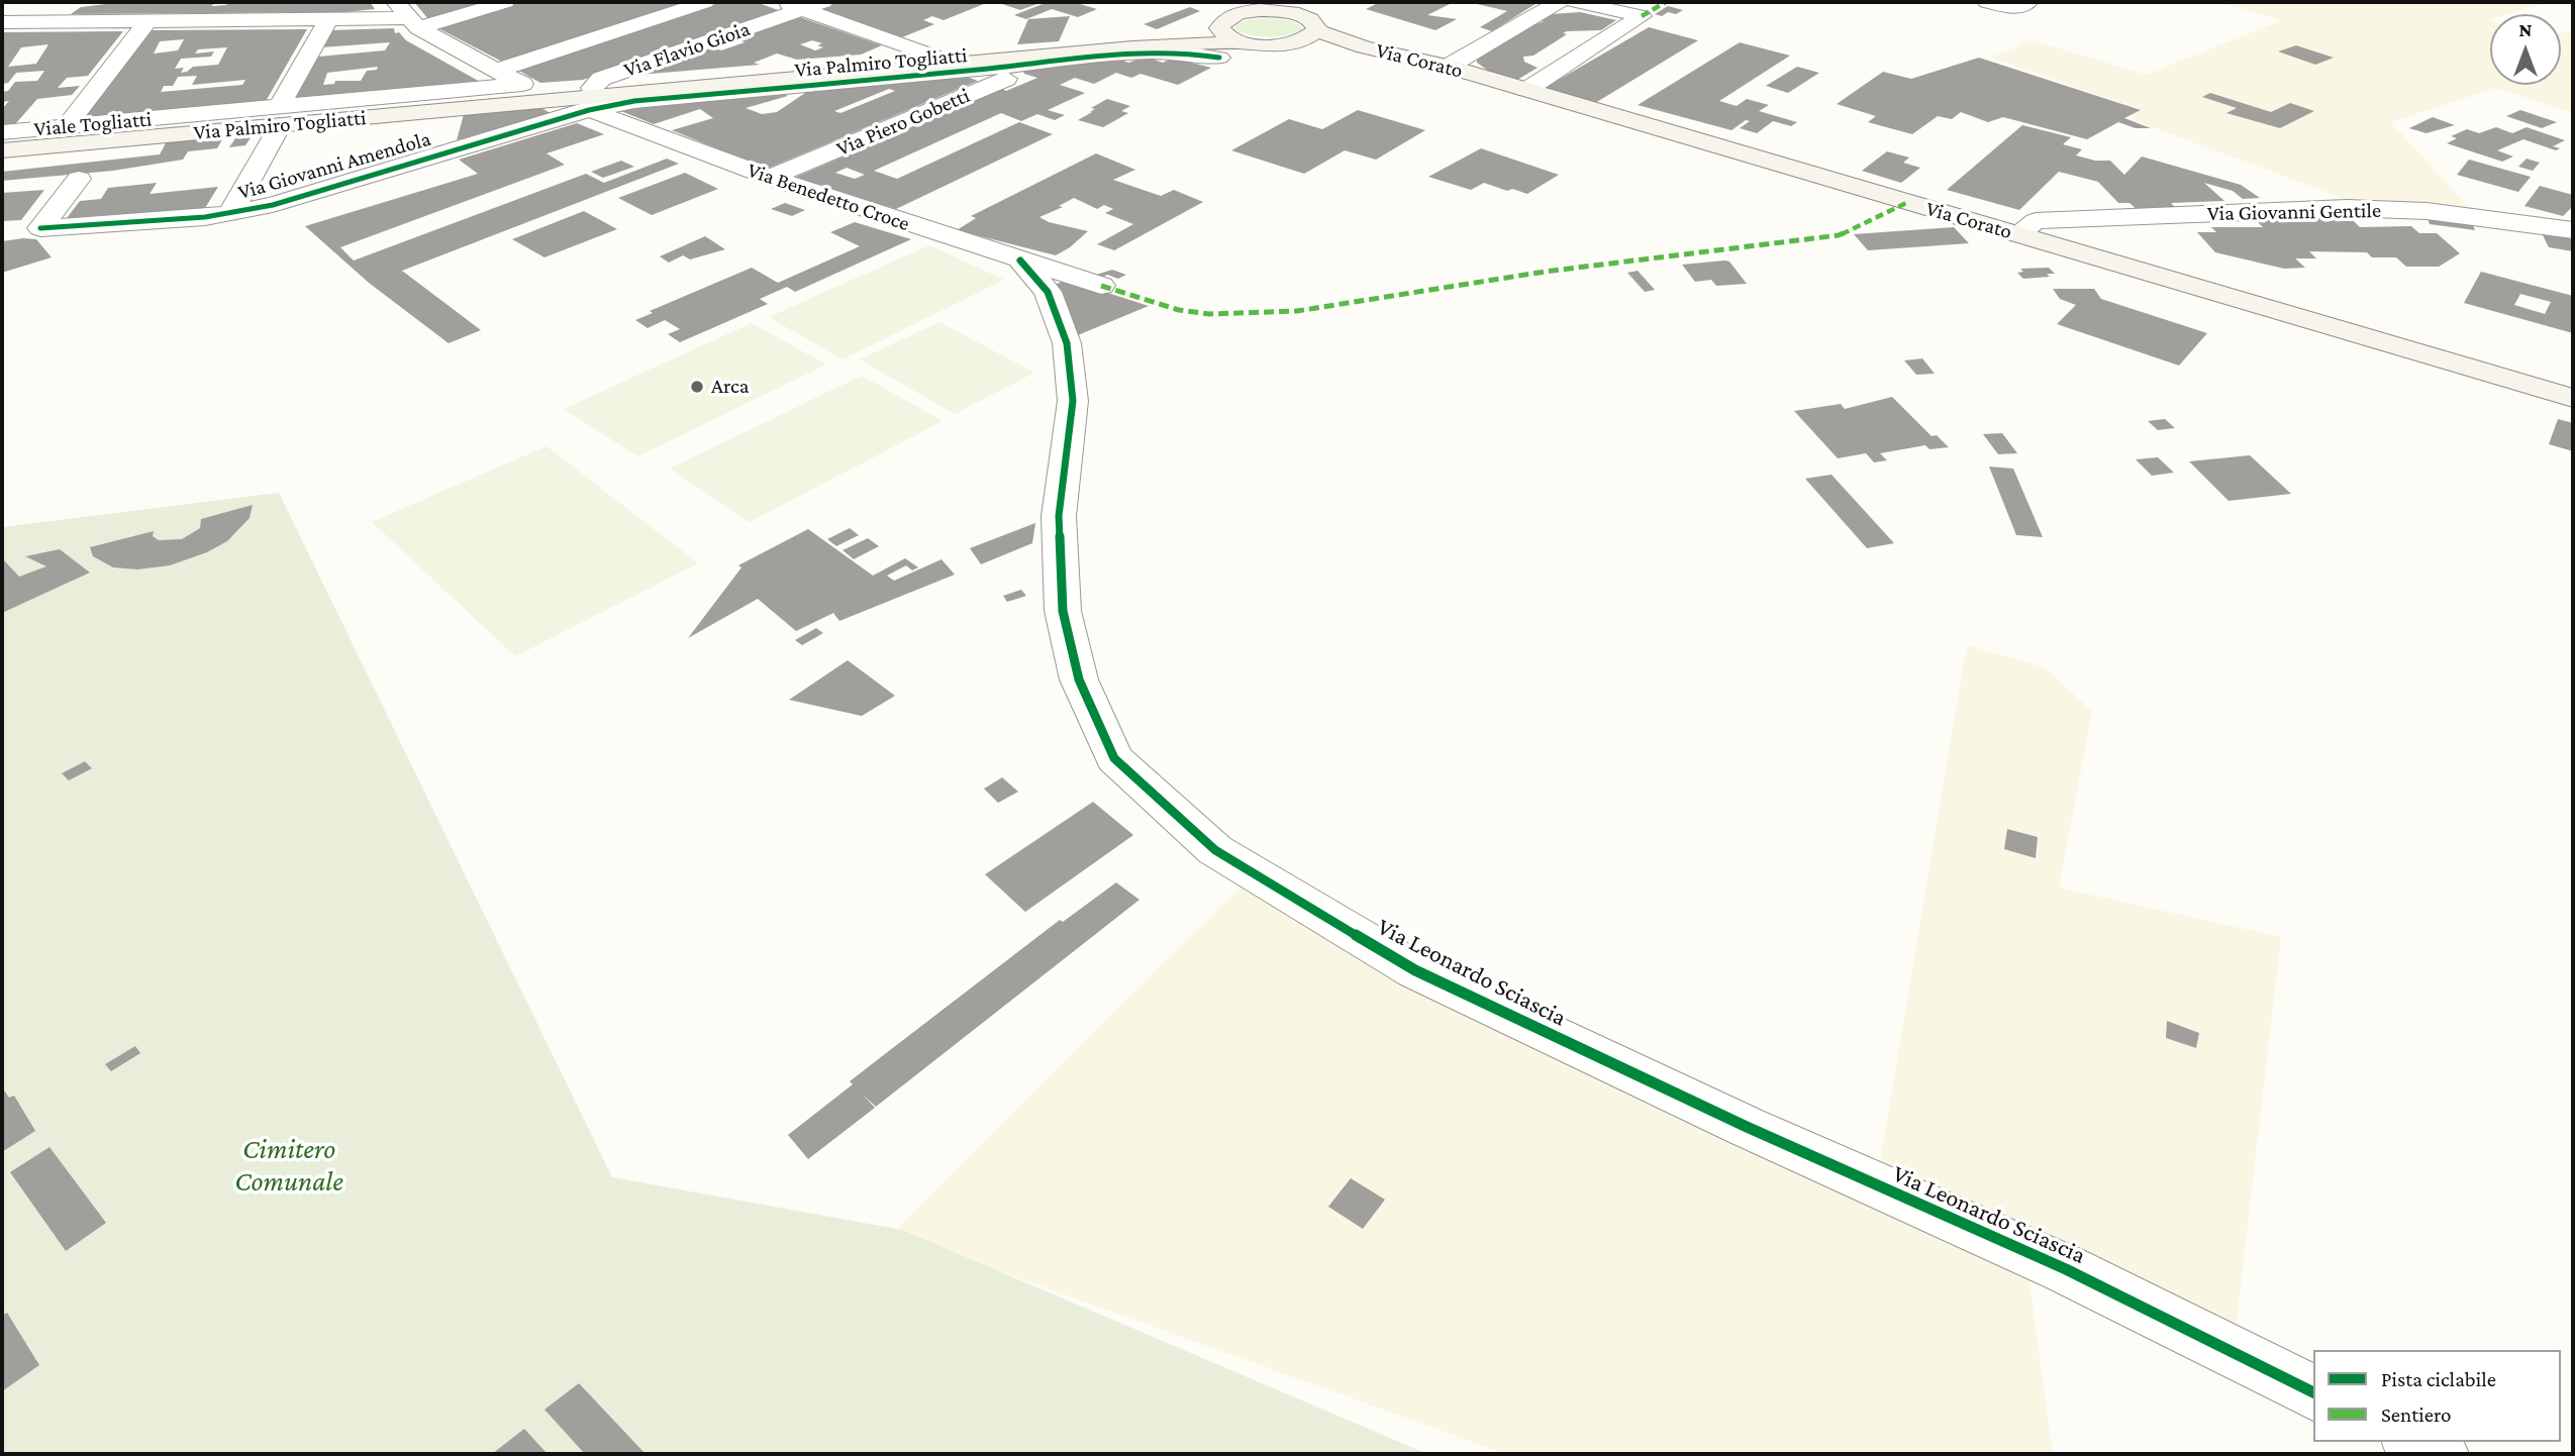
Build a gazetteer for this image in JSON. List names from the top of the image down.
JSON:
{
  "streets": {
    "main road": ["Via Corato", "Via Palmiro Togliatti"],
    "street": [
      "Via Flavio Gioia",
      "Via Piero Gobetti",
      "Viale Togliatti",
      "Via Giovanni Amendola",
      "Via Benedetto Croce",
      "Via Giovanni Gentile",
      "Via Leonardo Sciascia"
    ]
  },
  "crossings": [
    ["Via Flavio Gioia", "Via Palmiro Togliatti"],
    ["Via Flavio Gioia", "Via Giovanni Amendola"],
    ["Via Flavio Gioia", "Via Benedetto Croce"],
    ["Via Corato", "Via Palmiro Togliatti"],
    ["Via Corato", "Via Giovanni Gentile"],
    ["Via Palmiro Togliatti", "Viale Togliatti"],
    ["Via Palmiro Togliatti", "Via Giovanni Amendola"],
    ["Via Palmiro Togliatti", "Via Benedetto Croce"],
    ["Via Piero Gobetti", "Via Benedetto Croce"],
    ["Viale Togliatti", "Via Benedetto Croce"],
    ["Via Giovanni Amendola", "Via Benedetto Croce"],
    ["Via Benedetto Croce", "Via Leonardo Sciascia"]
  ],
  "parks": ["Cimitero Comunale"],
  "places": ["Arca"],
  "legend": ["Pista ciclabile", "Sentiero"],
  "north": "top"
}
